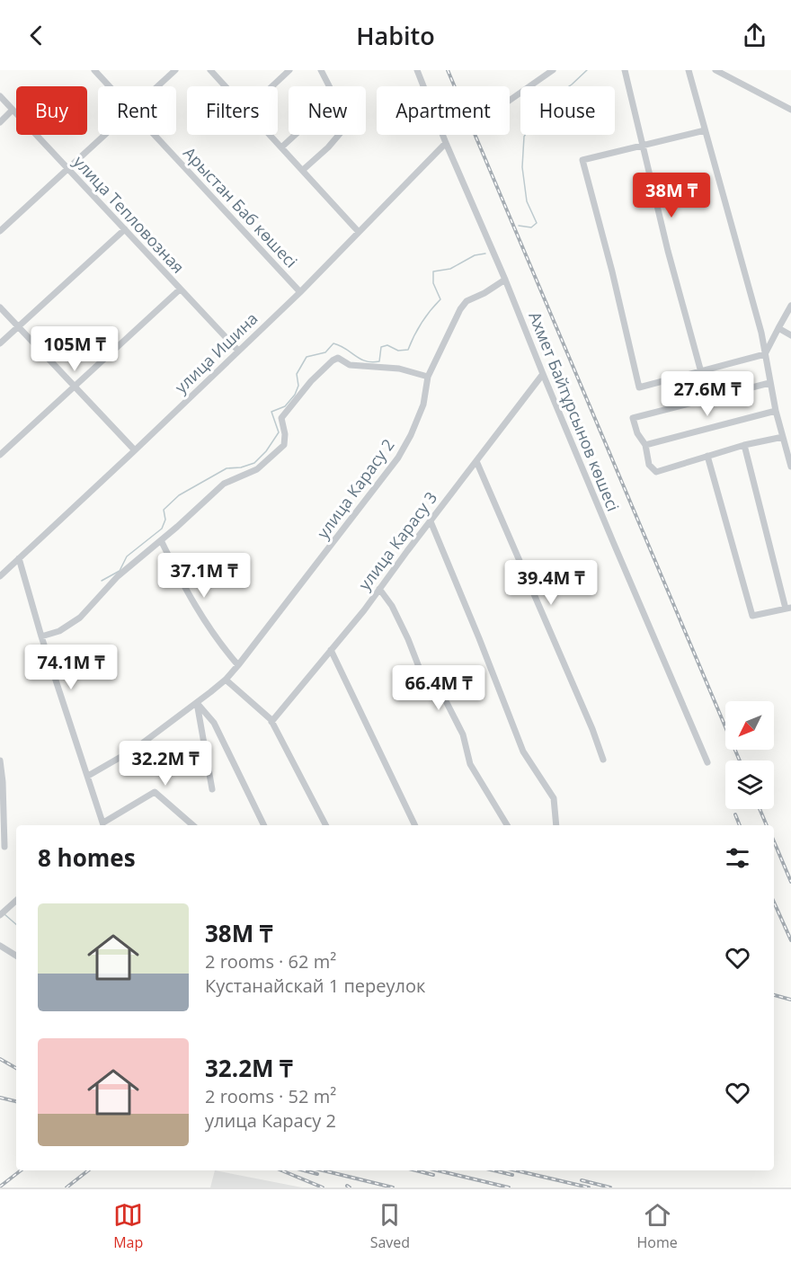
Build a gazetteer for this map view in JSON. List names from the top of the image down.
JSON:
{
  "streets": {
    "street": [
      "Арыстан Баб көшесі",
      "улица Тепловозная",
      "улица Ишина",
      "Ахмет Байтұрсынов көшесі",
      "улица Карасу 2",
      "улица Карасу 3"
    ]
  },
  "crossings": [
    ["Арыстан Баб көшесі", "улица Ишина"],
    ["улица Тепловозная", "улица Ишина"],
    ["улица Ишина", "Ахмет Байтұрсынов көшесі"],
    ["Ахмет Байтұрсынов көшесі", "улица Карасу 2"],
    ["Ахмет Байтұрсынов көшесі", "улица Карасу 3"]
  ],
  "north": "bottom left",
  "page": {
    "header": "Habito",
    "chip": [
      "Buy",
      "Rent",
      "Filters",
      "New",
      "Apartment",
      "House"
    ],
    "price": [
      "38M ₸",
      "105M ₸",
      "27.6M ₸",
      "37.1M ₸",
      "39.4M ₸",
      "74.1M ₸",
      "66.4M ₸",
      "32.2M ₸"
    ],
    "heading": "8 homes",
    "list": [
      {
        "name": "38M ₸",
        "note": "2 rooms · 62 m² · Кустанайскай 1 переулок"
      },
      {
        "name": "32.2M ₸",
        "note": "2 rooms · 52 m² · улица Карасу 2"
      }
    ],
    "tabs": ["Map", "Saved", "Home"]
  }
}
